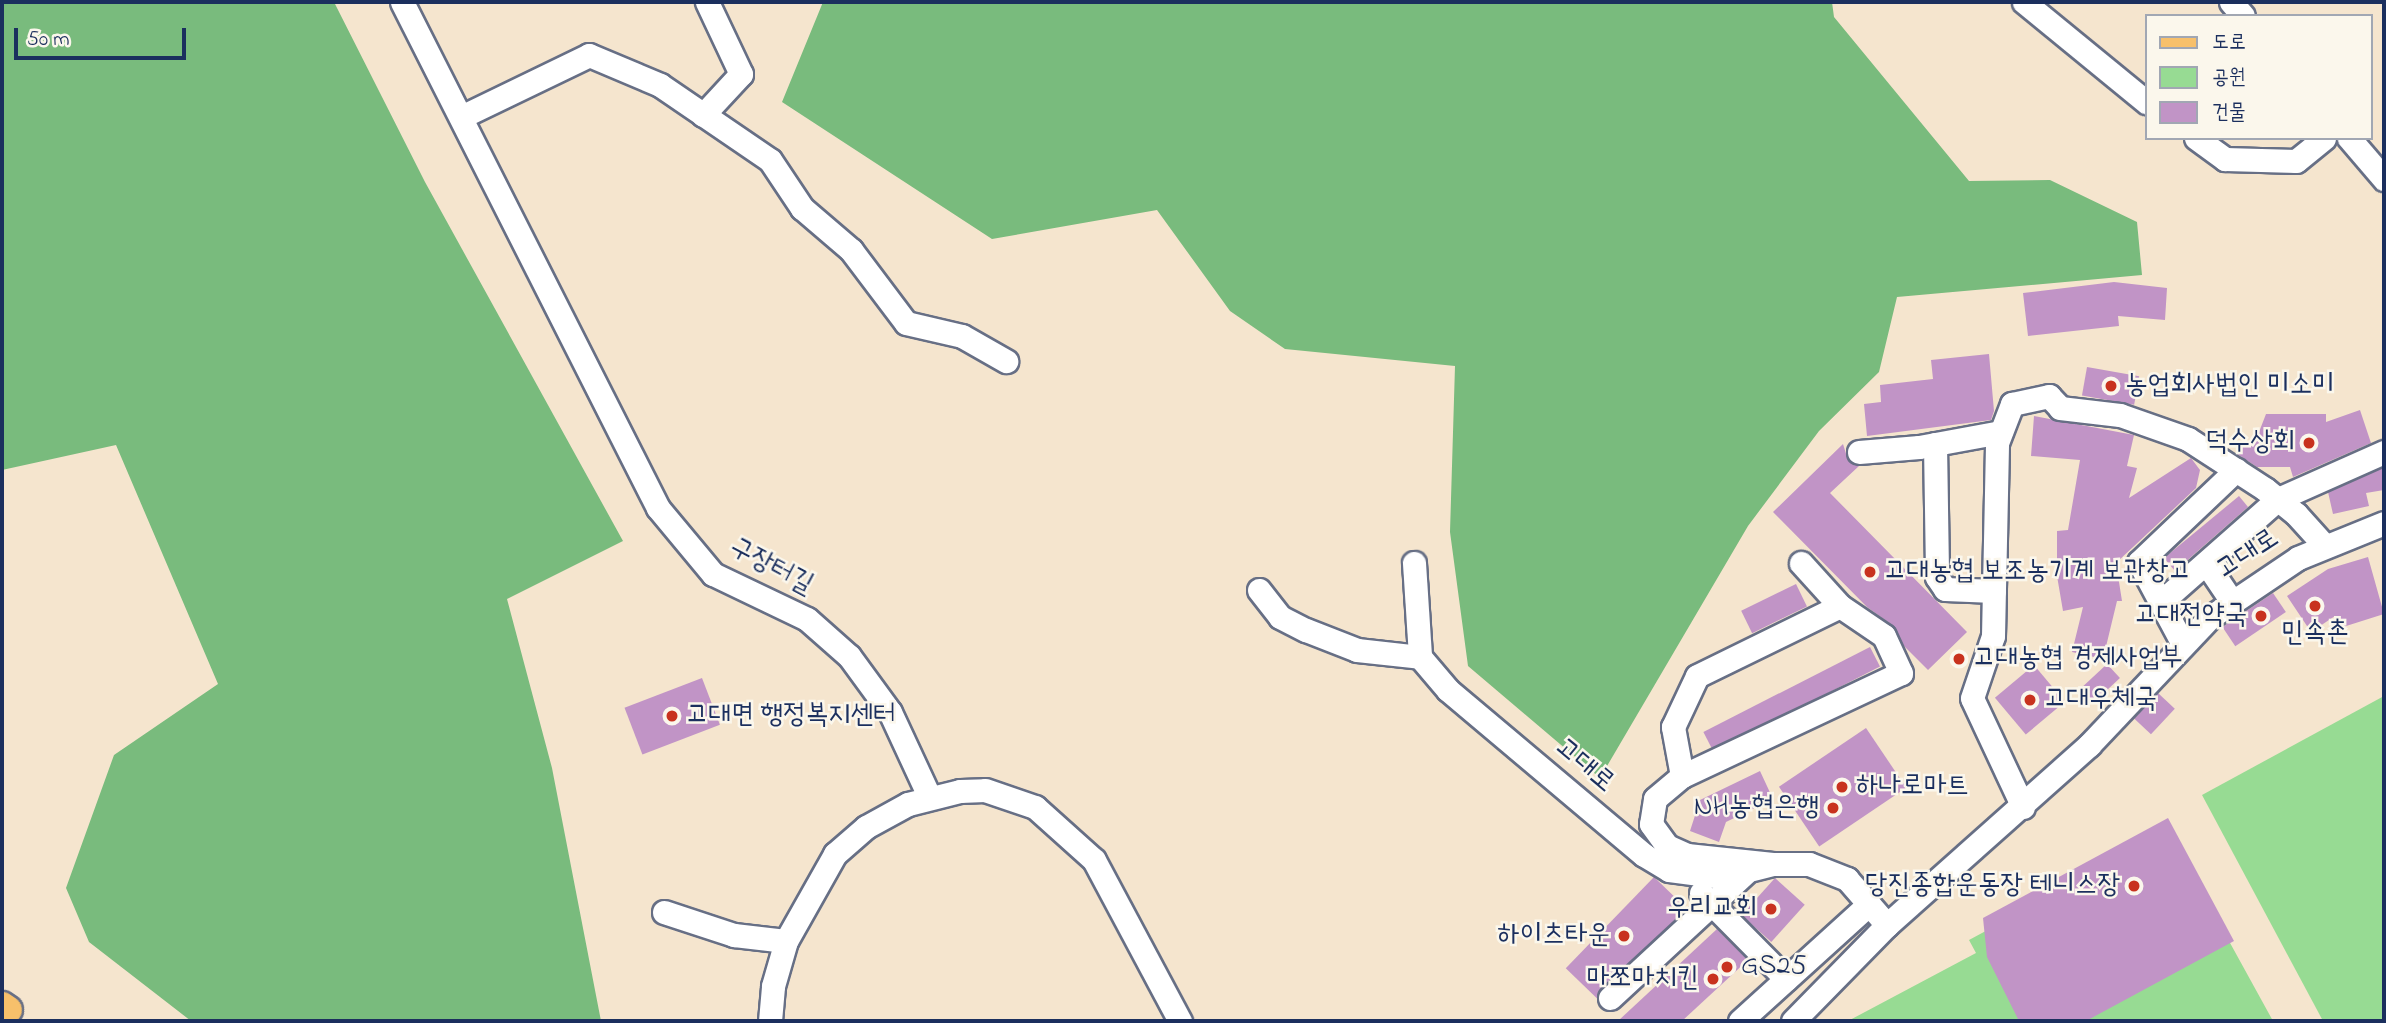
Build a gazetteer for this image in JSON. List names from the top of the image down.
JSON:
{
  "streets": {
    "street": ["고대로", "구장터길"]
  },
  "places": [
    "농업회사법인 미소미",
    "덕수상회",
    "고대농협 보조농기계 보관창고",
    "민속촌",
    "고대전약국",
    "고대농협 경제사업부",
    "고대우체국",
    "고대면 행정복지센터",
    "하나로마트",
    "NH농협은행",
    "당진종합운동장 테니스장",
    "우리교회",
    "하이츠타운",
    "GS25",
    "마쪼마치킨"
  ],
  "legend": ["도로", "공원", "건물"],
  "scale_bar": "50 m"
}
